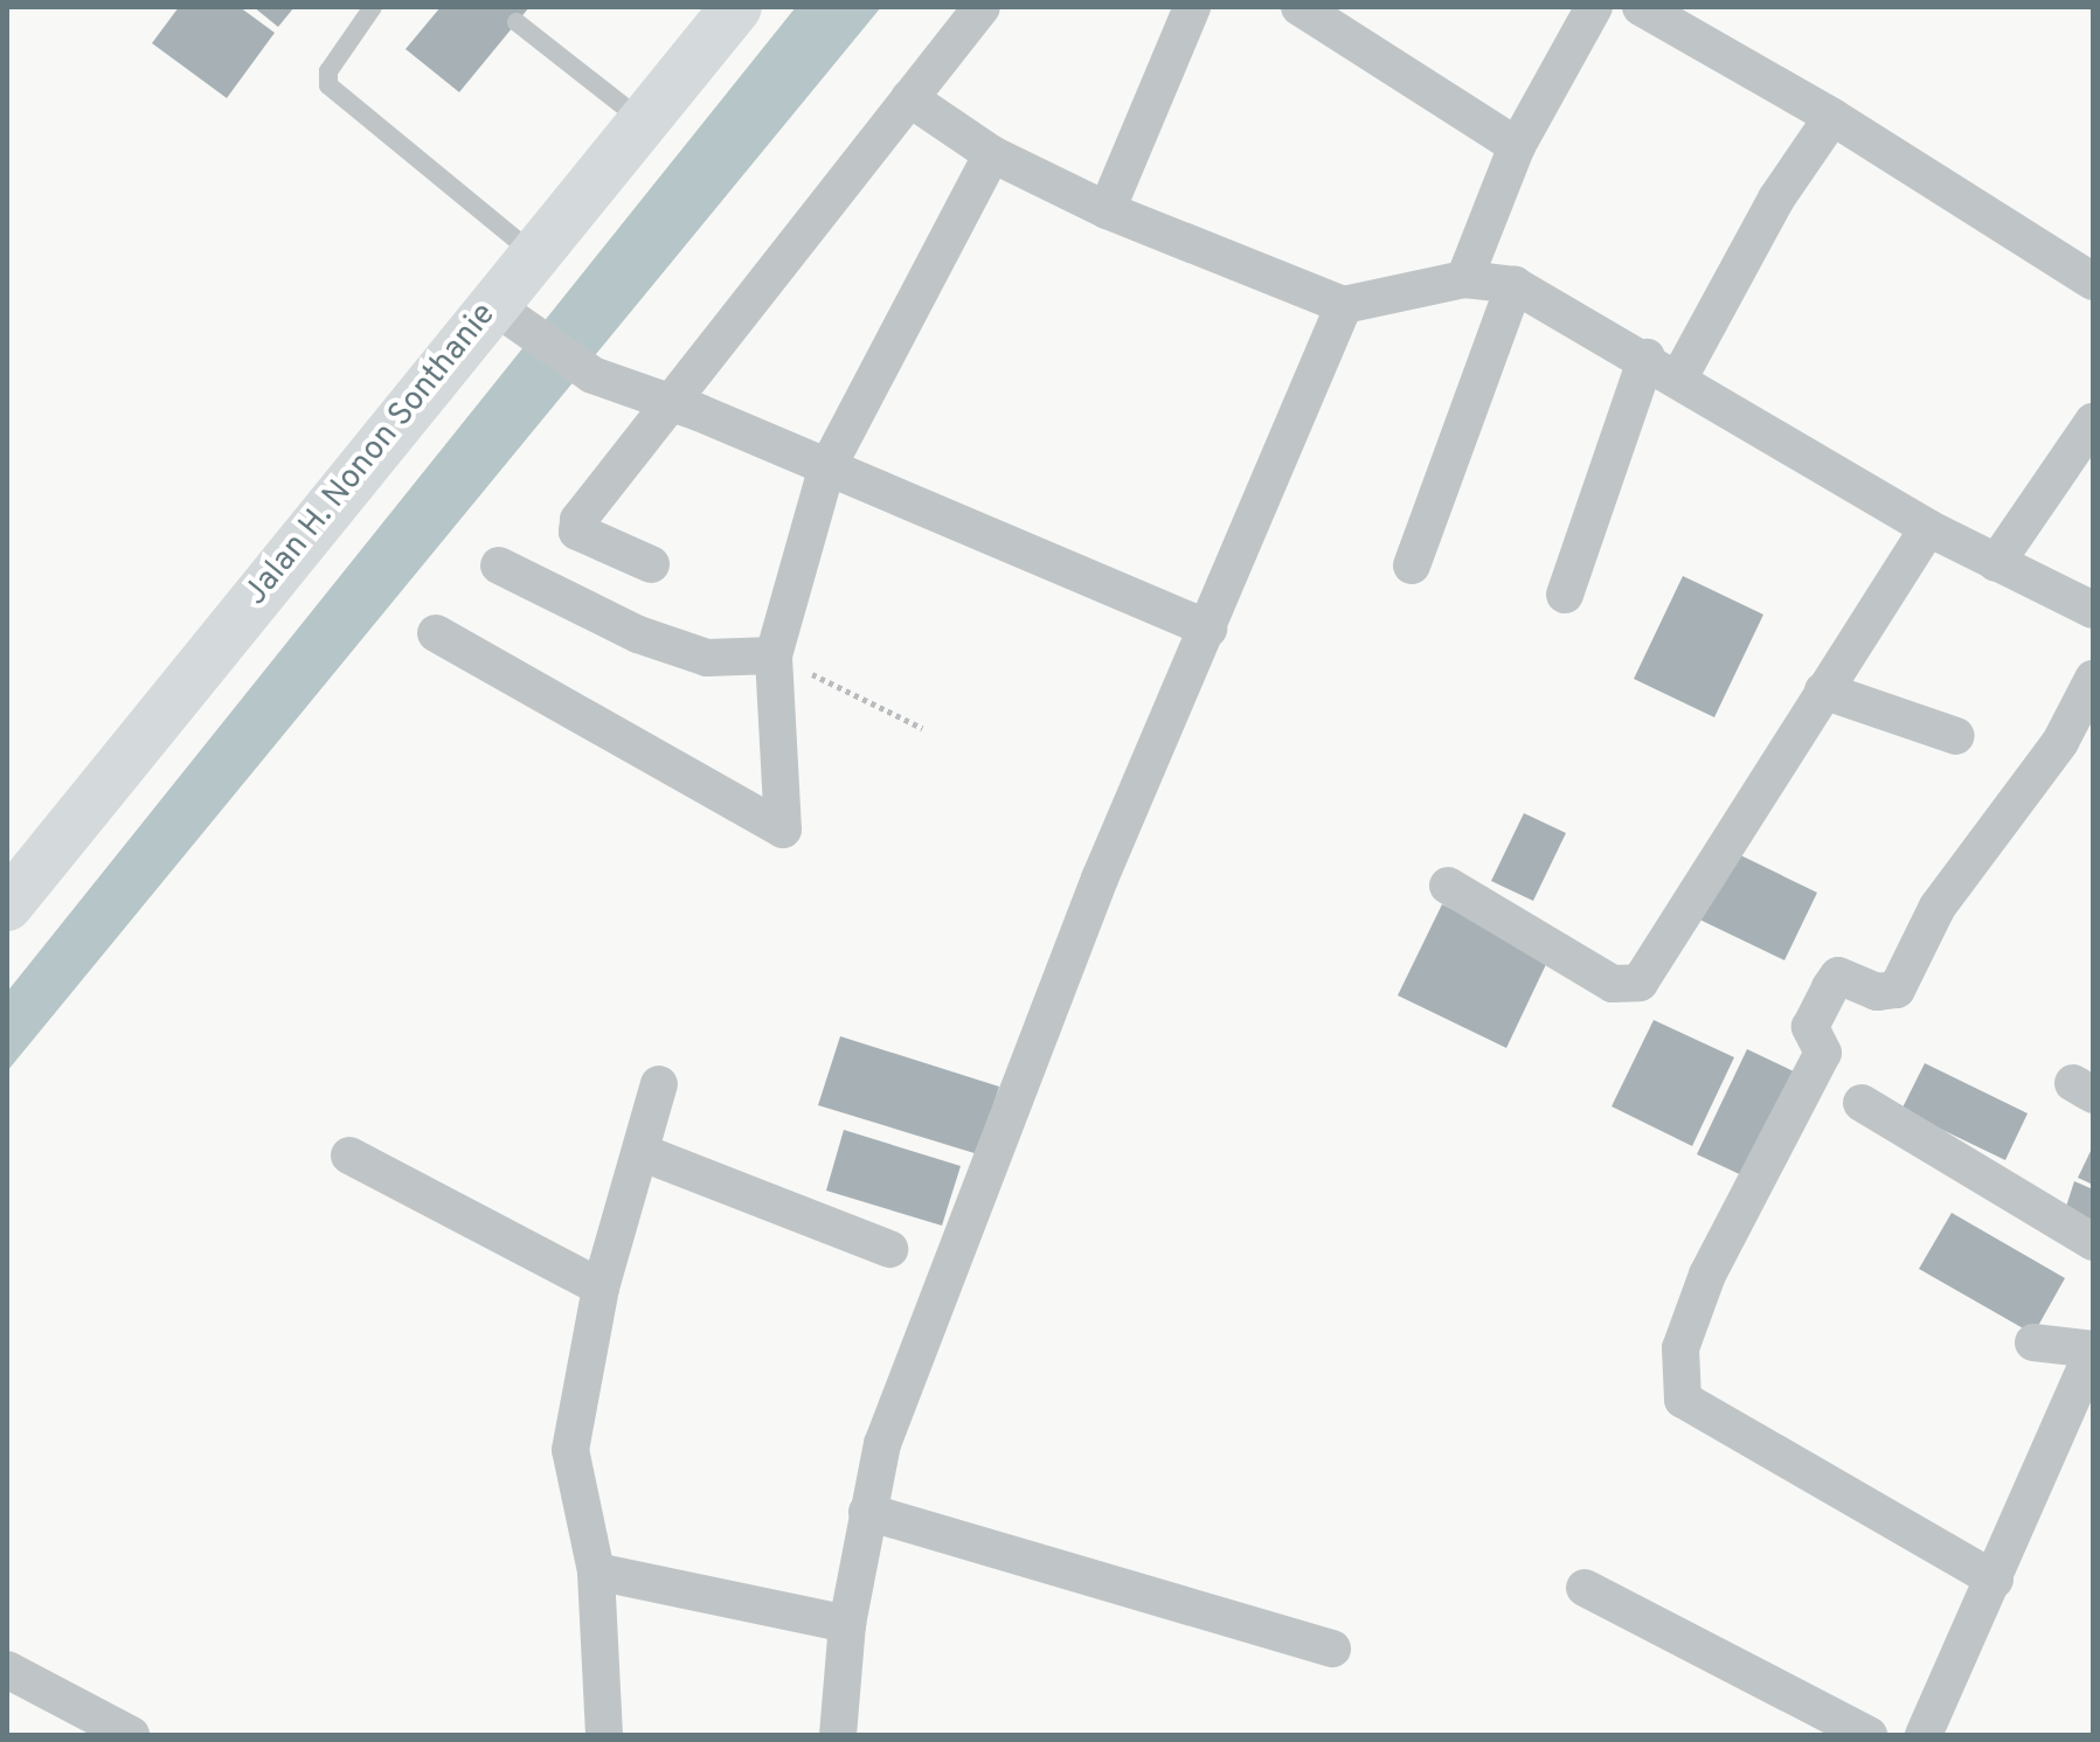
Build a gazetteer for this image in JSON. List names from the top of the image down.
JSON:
{
  "streets": {
    "street": ["Jalan H. Nonon Sonthanie"]
  }
}
